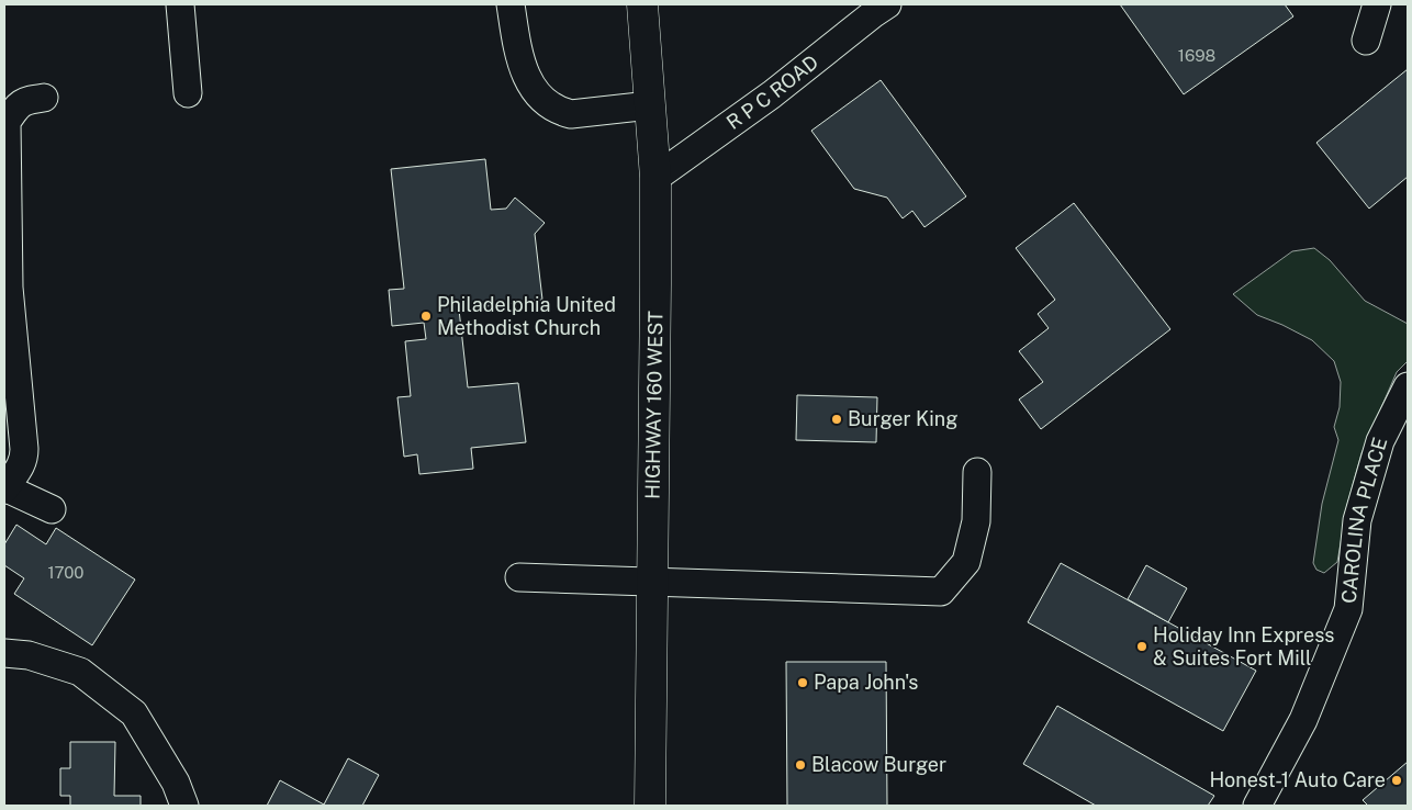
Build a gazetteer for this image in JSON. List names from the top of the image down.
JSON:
{
  "streets": {
    "main road": ["HIGHWAY 160 WEST"],
    "street": ["R P C ROAD", "CAROLINA PLACE"]
  },
  "crossings": [
    ["R P C ROAD", "HIGHWAY 160 WEST"]
  ],
  "places": [
    "Philadelphia United Methodist Church",
    "Burger King",
    "Holiday Inn Express & Suites Fort Mill",
    "Papa John's",
    "Blacow Burger",
    "Honest-1 Auto Care"
  ],
  "house_numbers": ["1698", "1700"]
}
